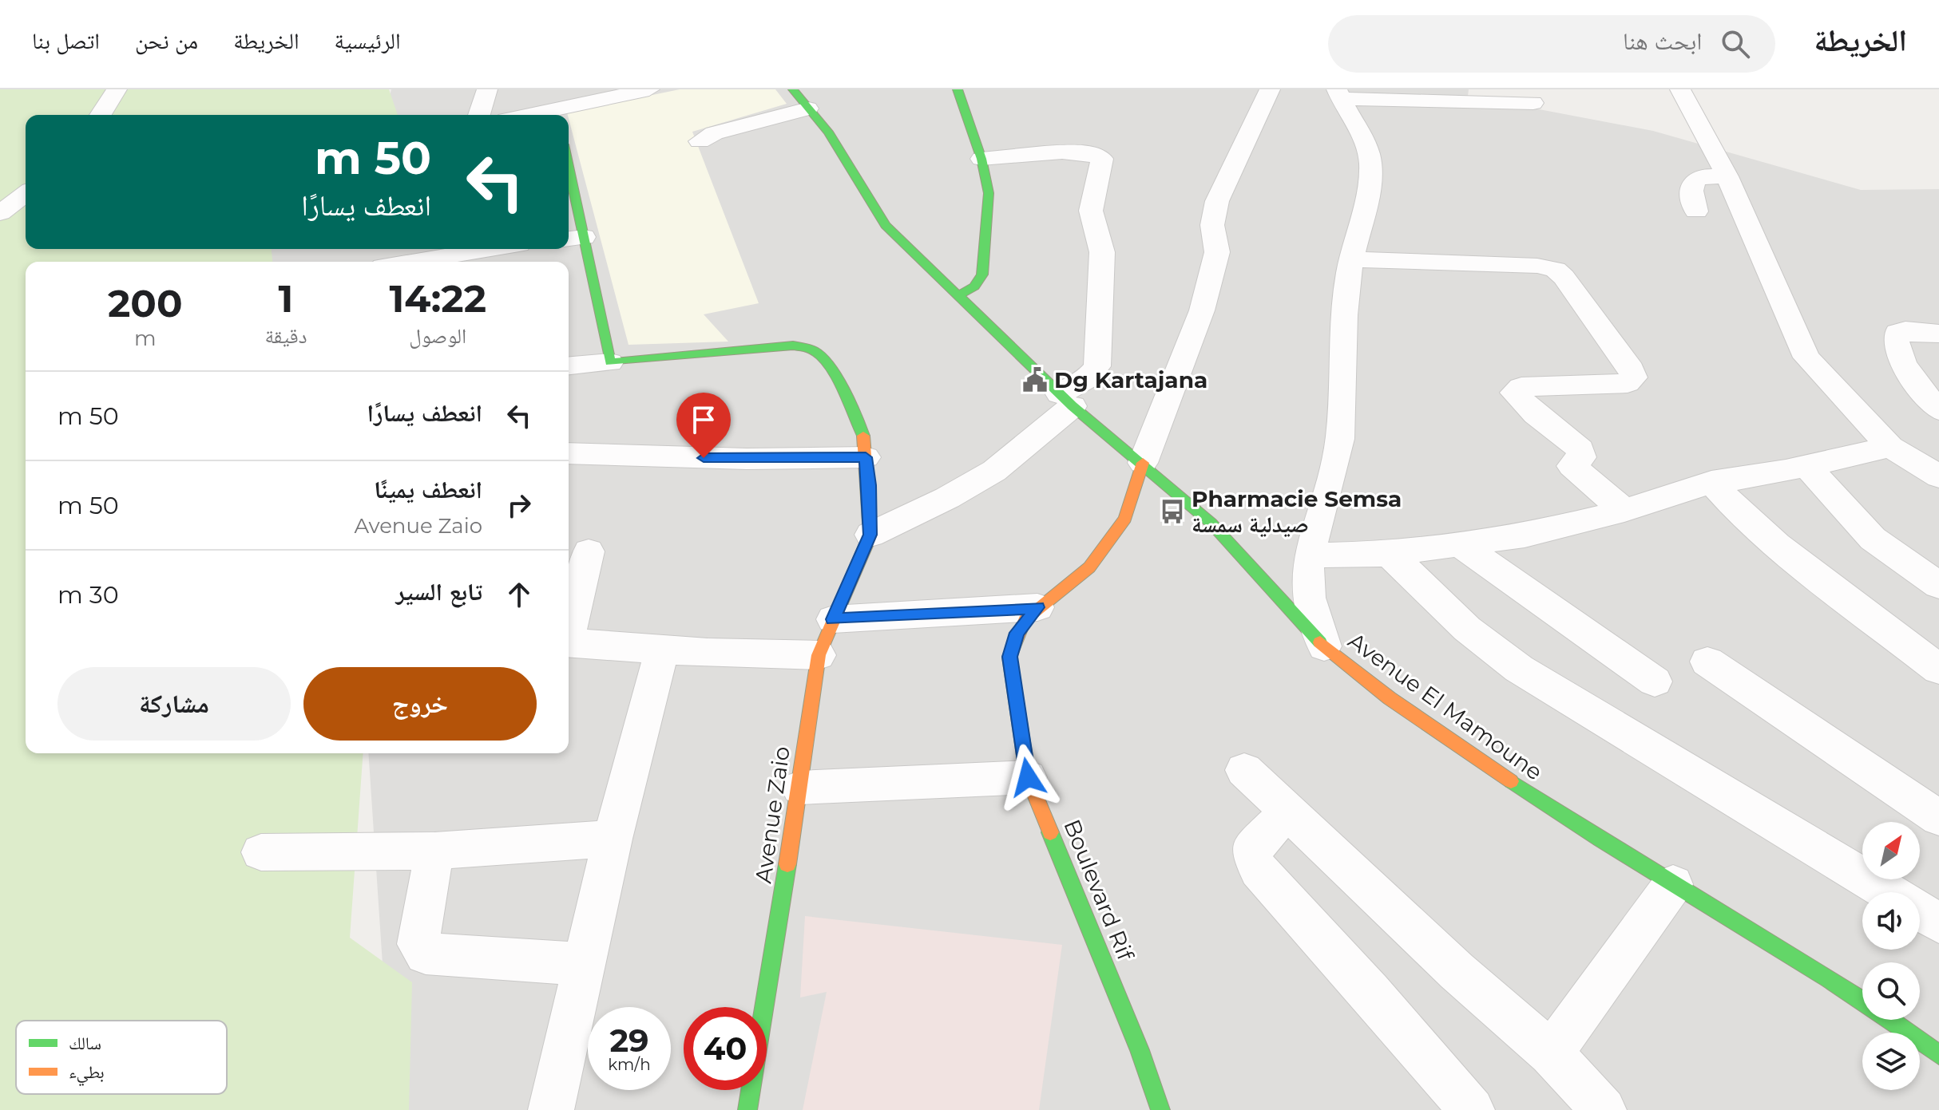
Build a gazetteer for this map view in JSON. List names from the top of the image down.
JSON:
{
  "streets": {
    "street": ["Avenue El Mamoune", "Avenue Zaio", "Boulevard Rif"]
  },
  "crossings": [
    ["Avenue El Mamoune", "Boulevard Rif"]
  ],
  "places": {
    "public building": ["Dg Kartajana"],
    "bus stop": ["Pharmacie Semsa صيدلية سمسة"]
  },
  "legend": ["سالك", "بطيء"],
  "north": "top right",
  "page": {
    "header": "الخريطة",
    "search": "ابحث هنا",
    "nav": [
      "الرئيسية",
      "الخريطة",
      "من نحن",
      "اتصل بنا"
    ],
    "turn": ["50 m", "انعطف يسارًا"],
    "eta": [
      "14:22",
      "الوصول",
      "1",
      "دقيقة",
      "200",
      "m"
    ],
    "list": [
      {
        "name": "انعطف يسارًا",
        "value": "50 m"
      },
      {
        "name": "انعطف يمينًا",
        "note": "Avenue Zaio",
        "value": "50 m"
      },
      {
        "name": "تابع السير",
        "value": "30 m"
      }
    ],
    "buttons": ["خروج", "مشاركة"],
    "speed": "29 km/h",
    "limit": "40"
  }
}
